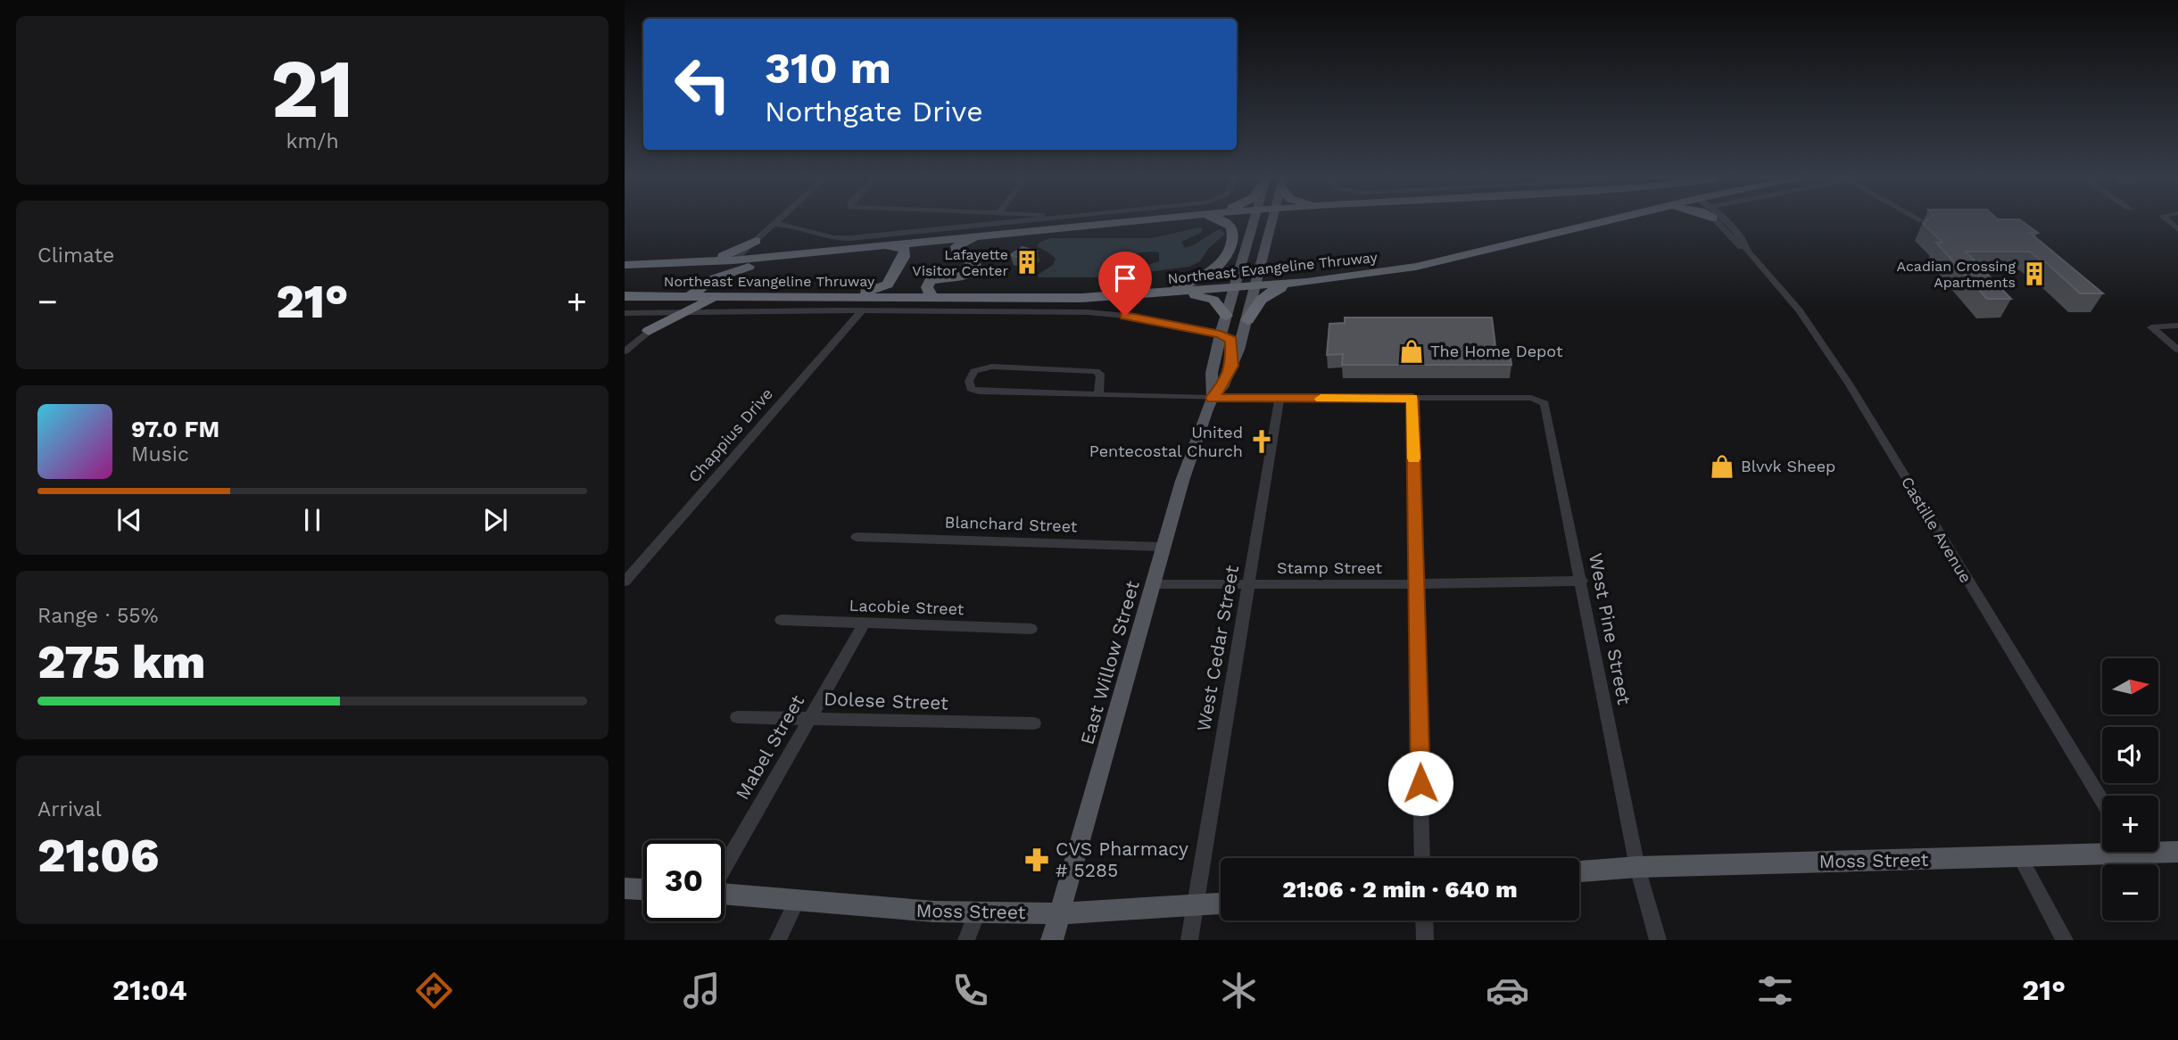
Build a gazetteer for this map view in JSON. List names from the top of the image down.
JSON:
{
  "streets": {
    "highway": ["Northeast Evangeline Thruway"],
    "main road": ["East Willow Street", "Moss Street"],
    "street": [
      "Chappius Drive",
      "Blanchard Street",
      "Castille Avenue",
      "Stamp Street",
      "Lacobie Street",
      "West Pine Street",
      "West Cedar Street",
      "Dolese Street",
      "Mabel Street"
    ]
  },
  "crossings": [
    ["Northeast Evangeline Thruway", "Chappius Drive"],
    ["Northeast Evangeline Thruway", "East Willow Street"],
    ["Blanchard Street", "East Willow Street"],
    ["Stamp Street", "West Pine Street"],
    ["Stamp Street", "West Cedar Street"],
    ["Stamp Street", "East Willow Street"],
    ["Lacobie Street", "Mabel Street"],
    ["West Pine Street", "Moss Street"],
    ["West Cedar Street", "Moss Street"],
    ["East Willow Street", "Moss Street"],
    ["Dolese Street", "Mabel Street"]
  ],
  "places": {
    "building": ["Lafayette Visitor Center", "Acadian Crossing Apartments"],
    "shop": ["The Home Depot", "Blvvk Sheep"],
    "church": ["United Pentecostal Church"],
    "pharmacy": ["CVS Pharmacy # 5285"]
  },
  "north": "right",
  "page": {
    "tile": [
      ["21", "km/h"],
      "Climate",
      ["Range · 55%", "275 km"],
      ["Arrival", "21:06"]
    ],
    "turn": ["310 m", "Northgate Drive"],
    "heat": ["−", "21°", "+"],
    "song": ["97.0 FM", "Music"],
    "map_buttons": ["+", "−"],
    "limit": "30",
    "trip": "21:06 · 2 min · 640 m",
    "tabs": ["21:04", "21°"]
  }
}
